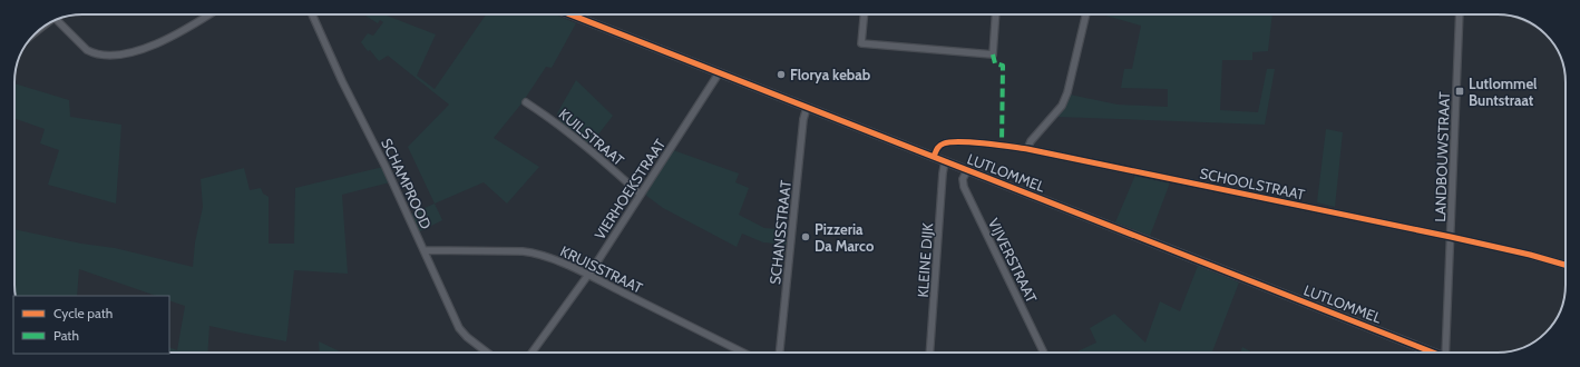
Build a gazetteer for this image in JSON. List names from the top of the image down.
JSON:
{
  "streets": {
    "main road": ["LUTLOMMEL"],
    "street": [
      "KUILSTRAAT",
      "LANDBOUWSTRAAT",
      "SCHAMPROOD",
      "SCHOOLSTRAAT",
      "VIERHOEKSTRAAT",
      "SCHANSSTRAAT",
      "KLEINE DIJK",
      "VIJVERSTRAAT",
      "KRUISSTRAAT"
    ]
  },
  "crossings": [
    ["KUILSTRAAT", "VIERHOEKSTRAAT"],
    ["LANDBOUWSTRAAT", "SCHOOLSTRAAT"],
    ["LUTLOMMEL", "SCHOOLSTRAAT"],
    ["LUTLOMMEL", "VIERHOEKSTRAAT"],
    ["LUTLOMMEL", "SCHANSSTRAAT"],
    ["LUTLOMMEL", "KLEINE DIJK"],
    ["LUTLOMMEL", "VIJVERSTRAAT"],
    ["SCHAMPROOD", "KRUISSTRAAT"],
    ["VIERHOEKSTRAAT", "KRUISSTRAAT"]
  ],
  "places": {
    "other": ["Florya kebab", "Pizzeria Da Marco"],
    "transit": ["Lutlommel Buntstraat"]
  },
  "legend": ["Cycle path", "Path"]
}
